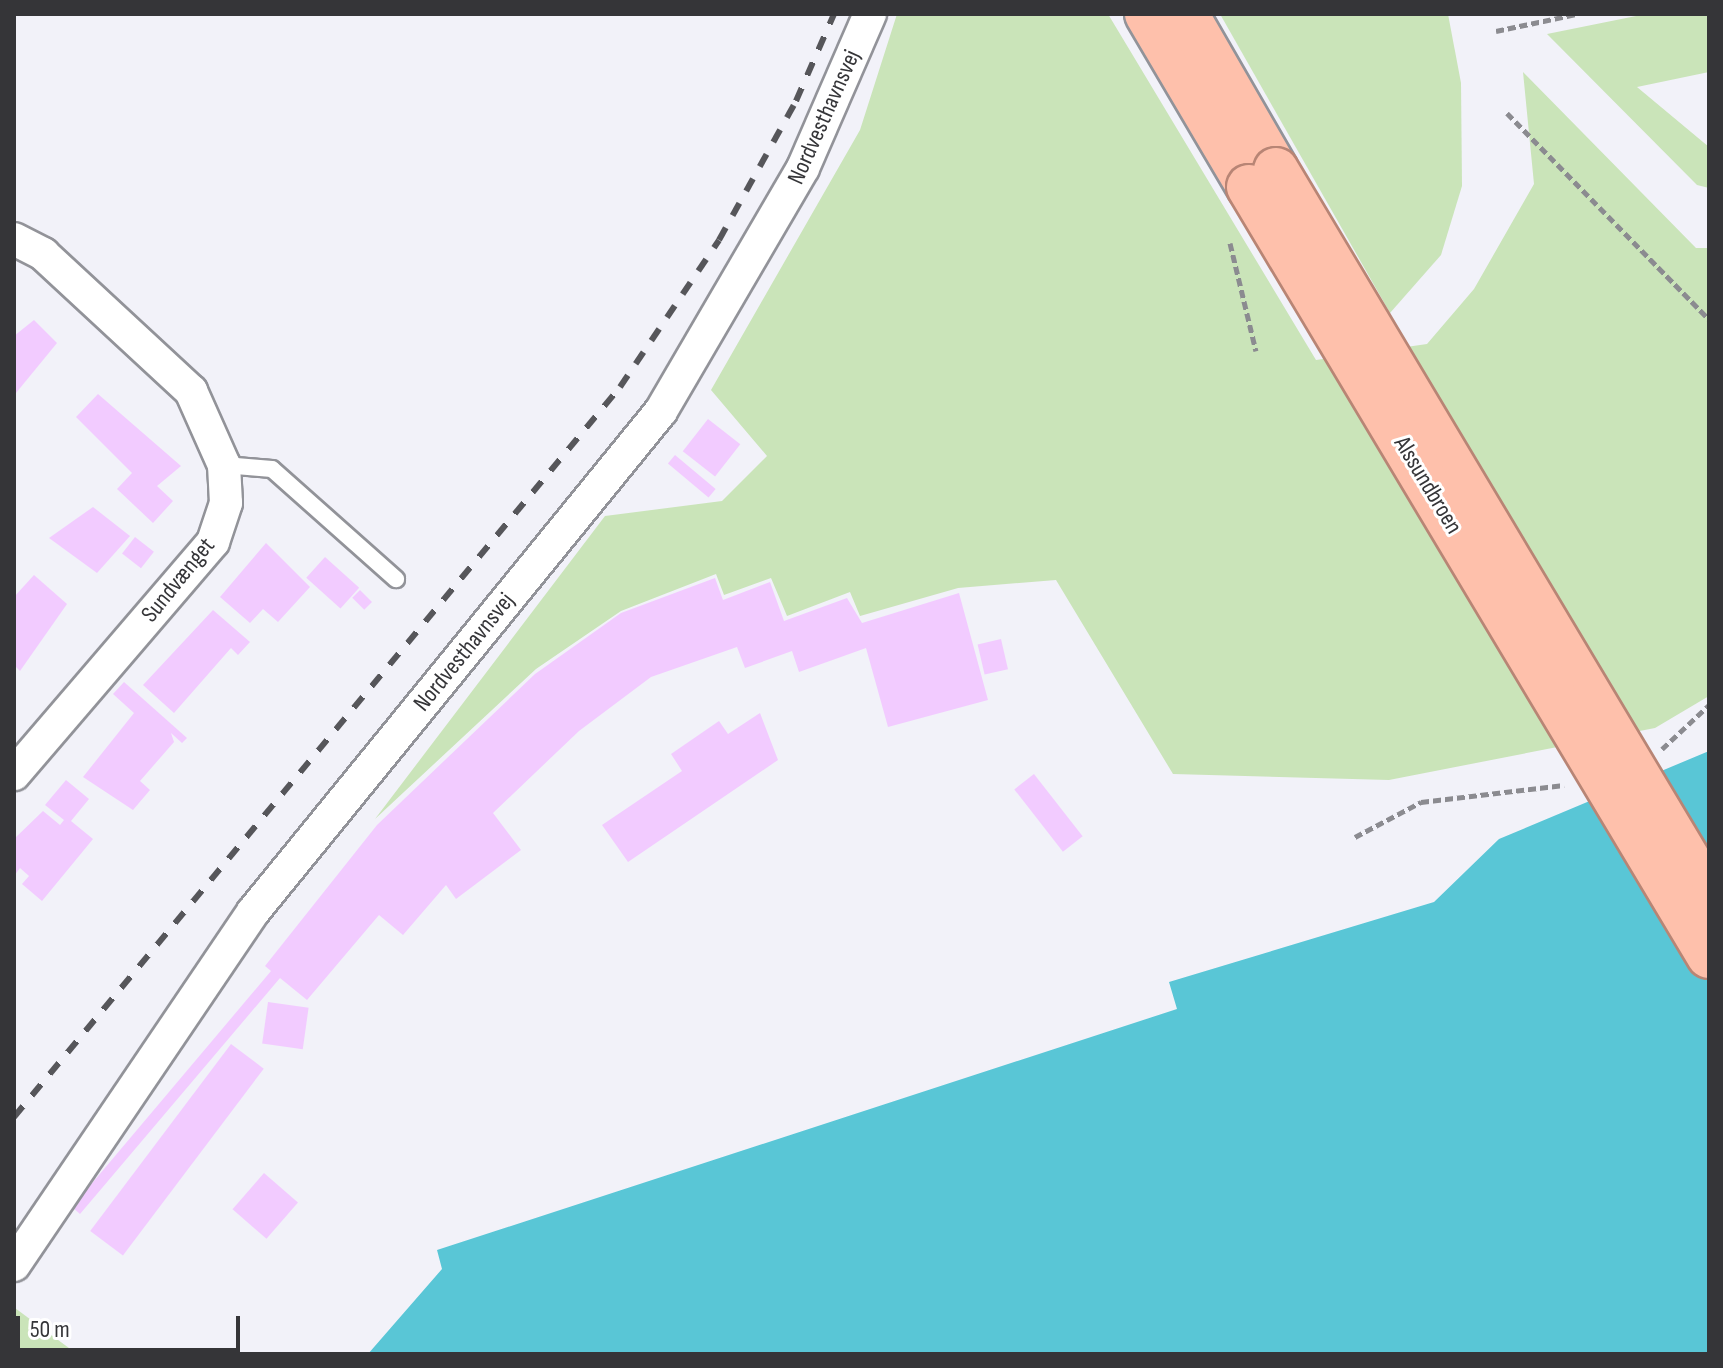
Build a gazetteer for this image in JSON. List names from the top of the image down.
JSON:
{
  "streets": {
    "highway": ["Alssundbroen"],
    "street": ["Nordvesthavnsvej", "Sundvænget"]
  },
  "scale_bar": "50 m"
}
